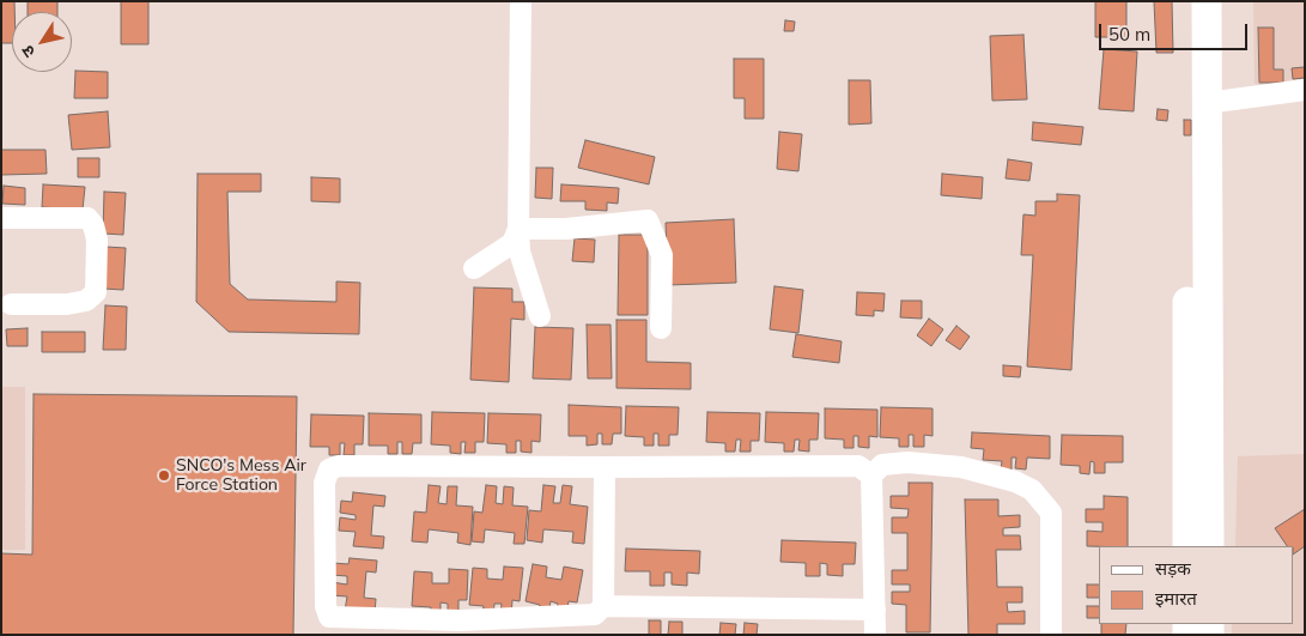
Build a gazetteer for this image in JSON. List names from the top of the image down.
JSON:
{
  "places": ["SNCO's Mess Air Force Station"],
  "legend": ["सड़क", "इमारत"],
  "scale_bar": "50 m",
  "north": "bottom left"
}
